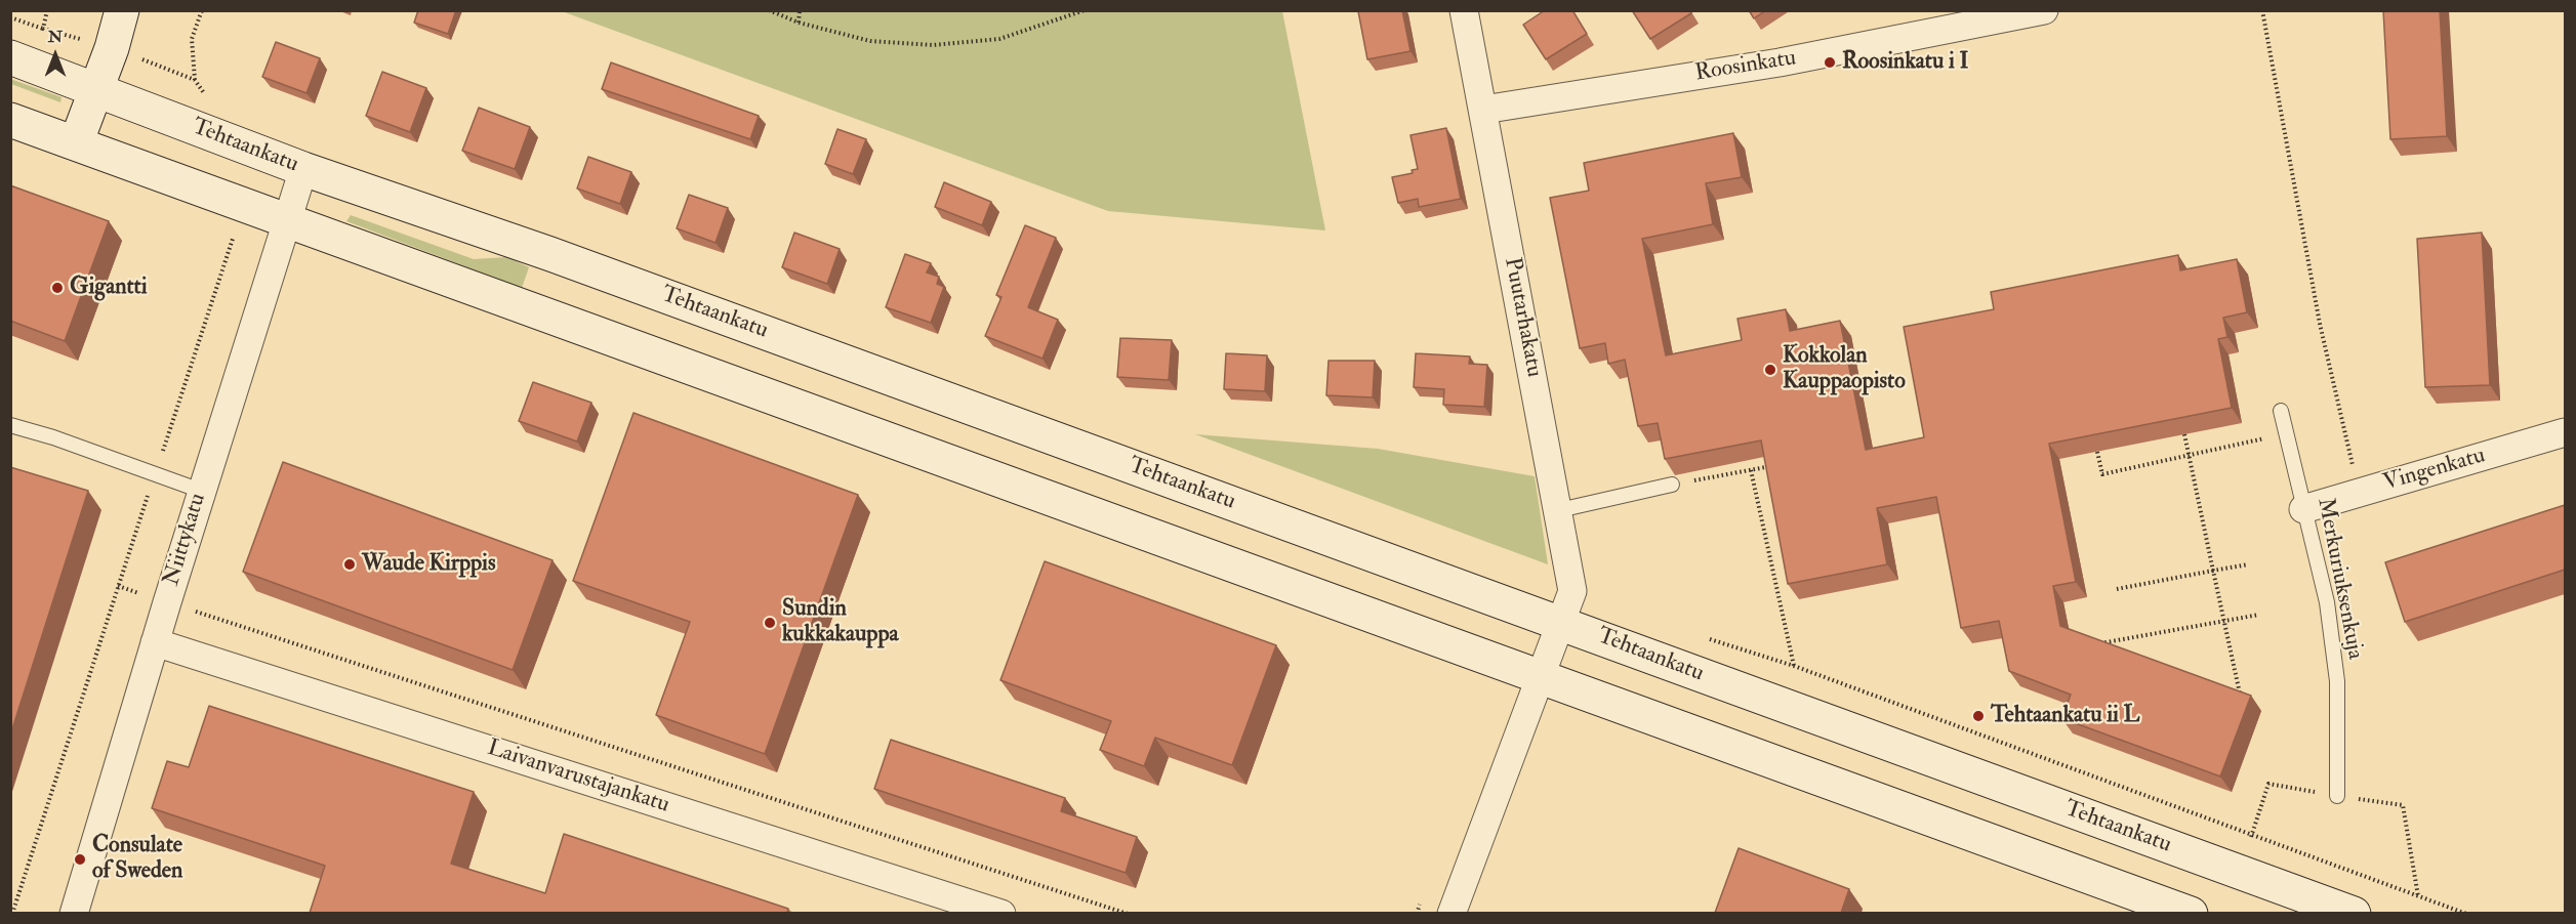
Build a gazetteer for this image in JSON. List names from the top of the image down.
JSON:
{
  "streets": {
    "main road": ["Tehtaankatu"],
    "street": [
      "Roosinkatu",
      "Puutarhakatu",
      "Vingenkatu",
      "Niittykatu",
      "Laivanvarustajankatu"
    ],
    "lane": ["Merkuriuksenkuja"]
  },
  "crossings": [
    ["Roosinkatu", "Puutarhakatu"],
    ["Tehtaankatu", "Puutarhakatu"],
    ["Tehtaankatu", "Niittykatu"],
    ["Vingenkatu", "Merkuriuksenkuja"],
    ["Niittykatu", "Laivanvarustajankatu"]
  ],
  "places": [
    "Roosinkatu i I",
    "Gigantti",
    "Kokkolan Kauppaopisto",
    "Waude Kirppis",
    "Sundin kukkakauppa",
    "Tehtaankatu ii L",
    "Consulate of Sweden"
  ],
  "north": "top"
}
